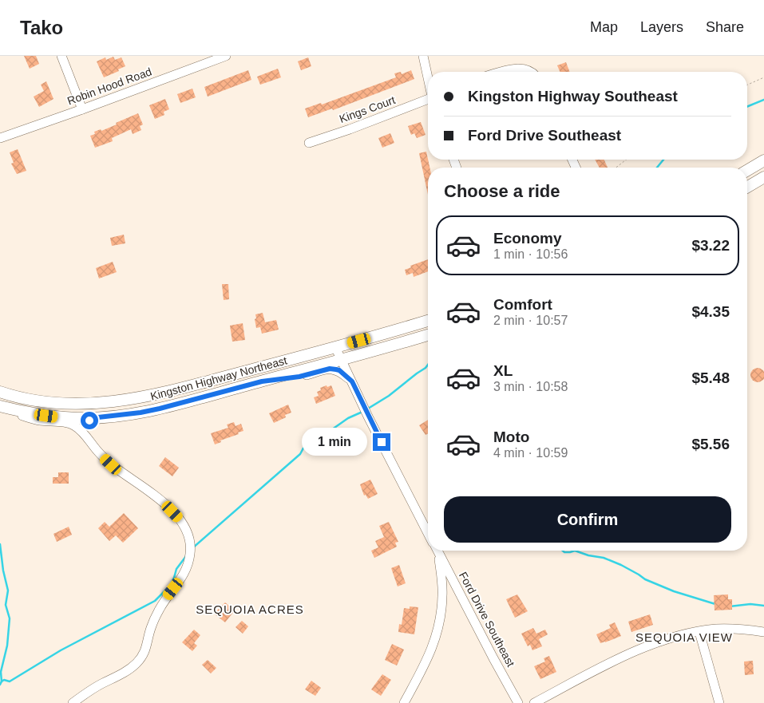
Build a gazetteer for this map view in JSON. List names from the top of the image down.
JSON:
{
  "streets": {
    "main road": ["Kingston Highway Northeast"],
    "street": ["Robin Hood Road", "Kings Court", "Ford Drive Southeast"]
  },
  "districts": ["SEQUOIA ACRES", "SEQUOIA VIEW"],
  "page": {
    "header": "Tako",
    "nav": ["Map", "Layers", "Share"],
    "banner": ["Kingston Highway Southeast", "Ford Drive Southeast"],
    "heading": "Choose a ride",
    "list": [
      {
        "name": "Economy",
        "note": "1 min · 10:56",
        "value": "$3.22"
      },
      {
        "name": "Comfort",
        "note": "2 min · 10:57",
        "value": "$4.35"
      },
      {
        "name": "XL",
        "note": "3 min · 10:58",
        "value": "$5.48"
      },
      {
        "name": "Moto",
        "note": "4 min · 10:59",
        "value": "$5.56"
      }
    ],
    "bubble": "1 min",
    "buttons": "Confirm"
  }
}
